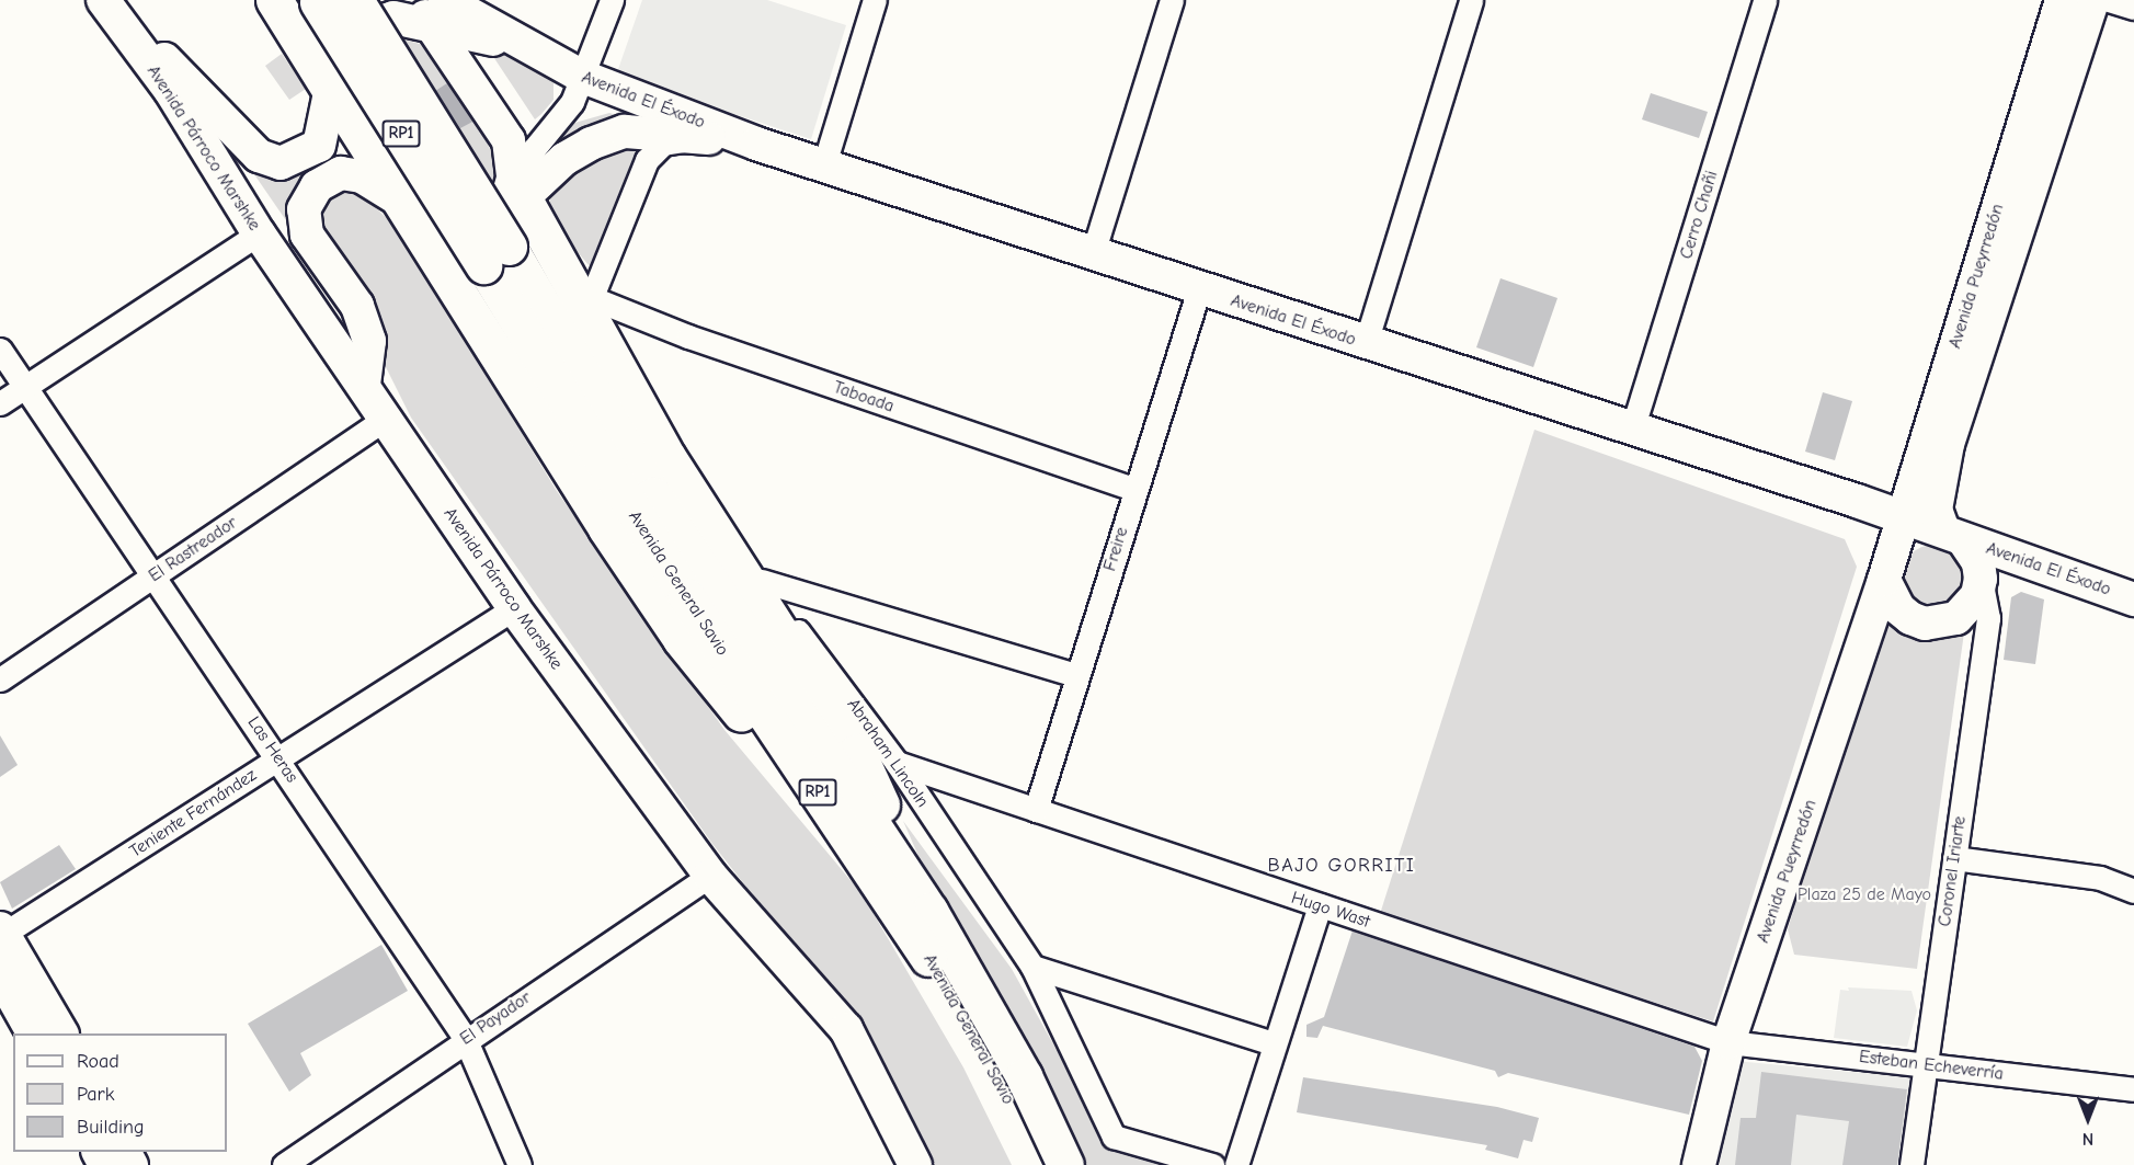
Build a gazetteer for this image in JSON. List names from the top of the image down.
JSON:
{
  "streets": {
    "highway": ["RP1", "Avenida General Savio"],
    "main road": ["Avenida El Éxodo", "Avenida Párroco Marshke", "Avenida Pueyrredón"],
    "street": [
      "Cerro Chañi",
      "Taboada",
      "El Rastreador",
      "Freire",
      "Las Heras",
      "Abraham Lincoln",
      "Teniente Fernández",
      "Coronel Iriarte",
      "Hugo Wast",
      "El Payador",
      "Esteban Echeverría"
    ]
  },
  "crossings": [
    ["Avenida El Éxodo", "Avenida Párroco Marshke"],
    ["Avenida El Éxodo", "Cerro Chañi"],
    ["Avenida El Éxodo", "Avenida Pueyrredón"],
    ["Avenida El Éxodo", "Freire"],
    ["Avenida El Éxodo", "Coronel Iriarte"],
    ["Avenida Párroco Marshke", "El Rastreador"],
    ["Avenida Párroco Marshke", "Teniente Fernández"],
    ["Avenida Párroco Marshke", "El Payador"],
    ["Avenida Pueyrredón", "Coronel Iriarte"],
    ["Avenida Pueyrredón", "Hugo Wast"],
    ["Avenida Pueyrredón", "Esteban Echeverría"],
    ["Taboada", "Freire"],
    ["El Rastreador", "Las Heras"],
    ["Freire", "Hugo Wast"],
    ["Avenida General Savio", "Abraham Lincoln"],
    ["Las Heras", "Teniente Fernández"],
    ["Las Heras", "El Payador"],
    ["Abraham Lincoln", "Hugo Wast"],
    ["Coronel Iriarte", "Esteban Echeverría"],
    ["Hugo Wast", "Esteban Echeverría"]
  ],
  "districts": ["BAJO GORRITI"],
  "parks": ["Plaza 25 de Mayo"],
  "legend": ["Road", "Park", "Building"],
  "north": "bottom"
}
